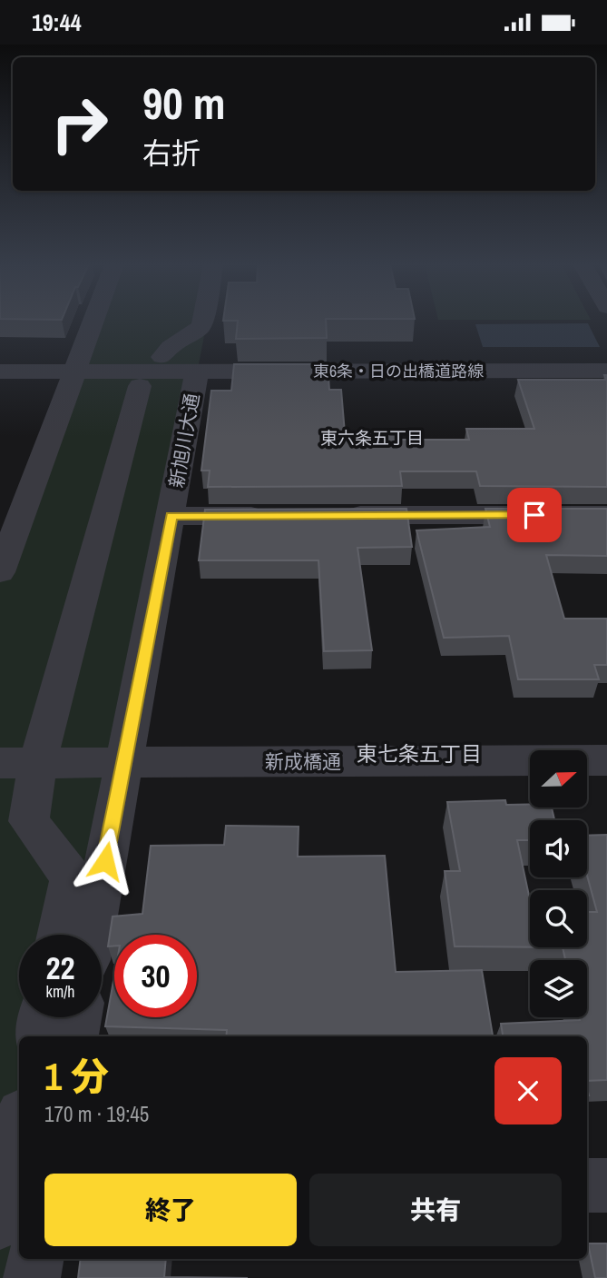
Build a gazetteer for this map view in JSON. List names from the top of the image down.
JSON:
{
  "streets": {
    "street": ["東6条・日の出橋道路線", "新旭川大通", "新成橋通"]
  },
  "crossings": [
    ["東6条・日の出橋道路線", "新旭川大通"],
    ["新旭川大通", "新成橋通"]
  ],
  "districts": ["東六条五丁目", "東七条五丁目"],
  "north": "right",
  "page": {
    "status": "19:44",
    "turn": ["90 m", "右折"],
    "speed": "22 km/h",
    "limit": "30",
    "heading": ["1 分", "170 m · 19:45"],
    "buttons": ["終了", "共有"]
  }
}
